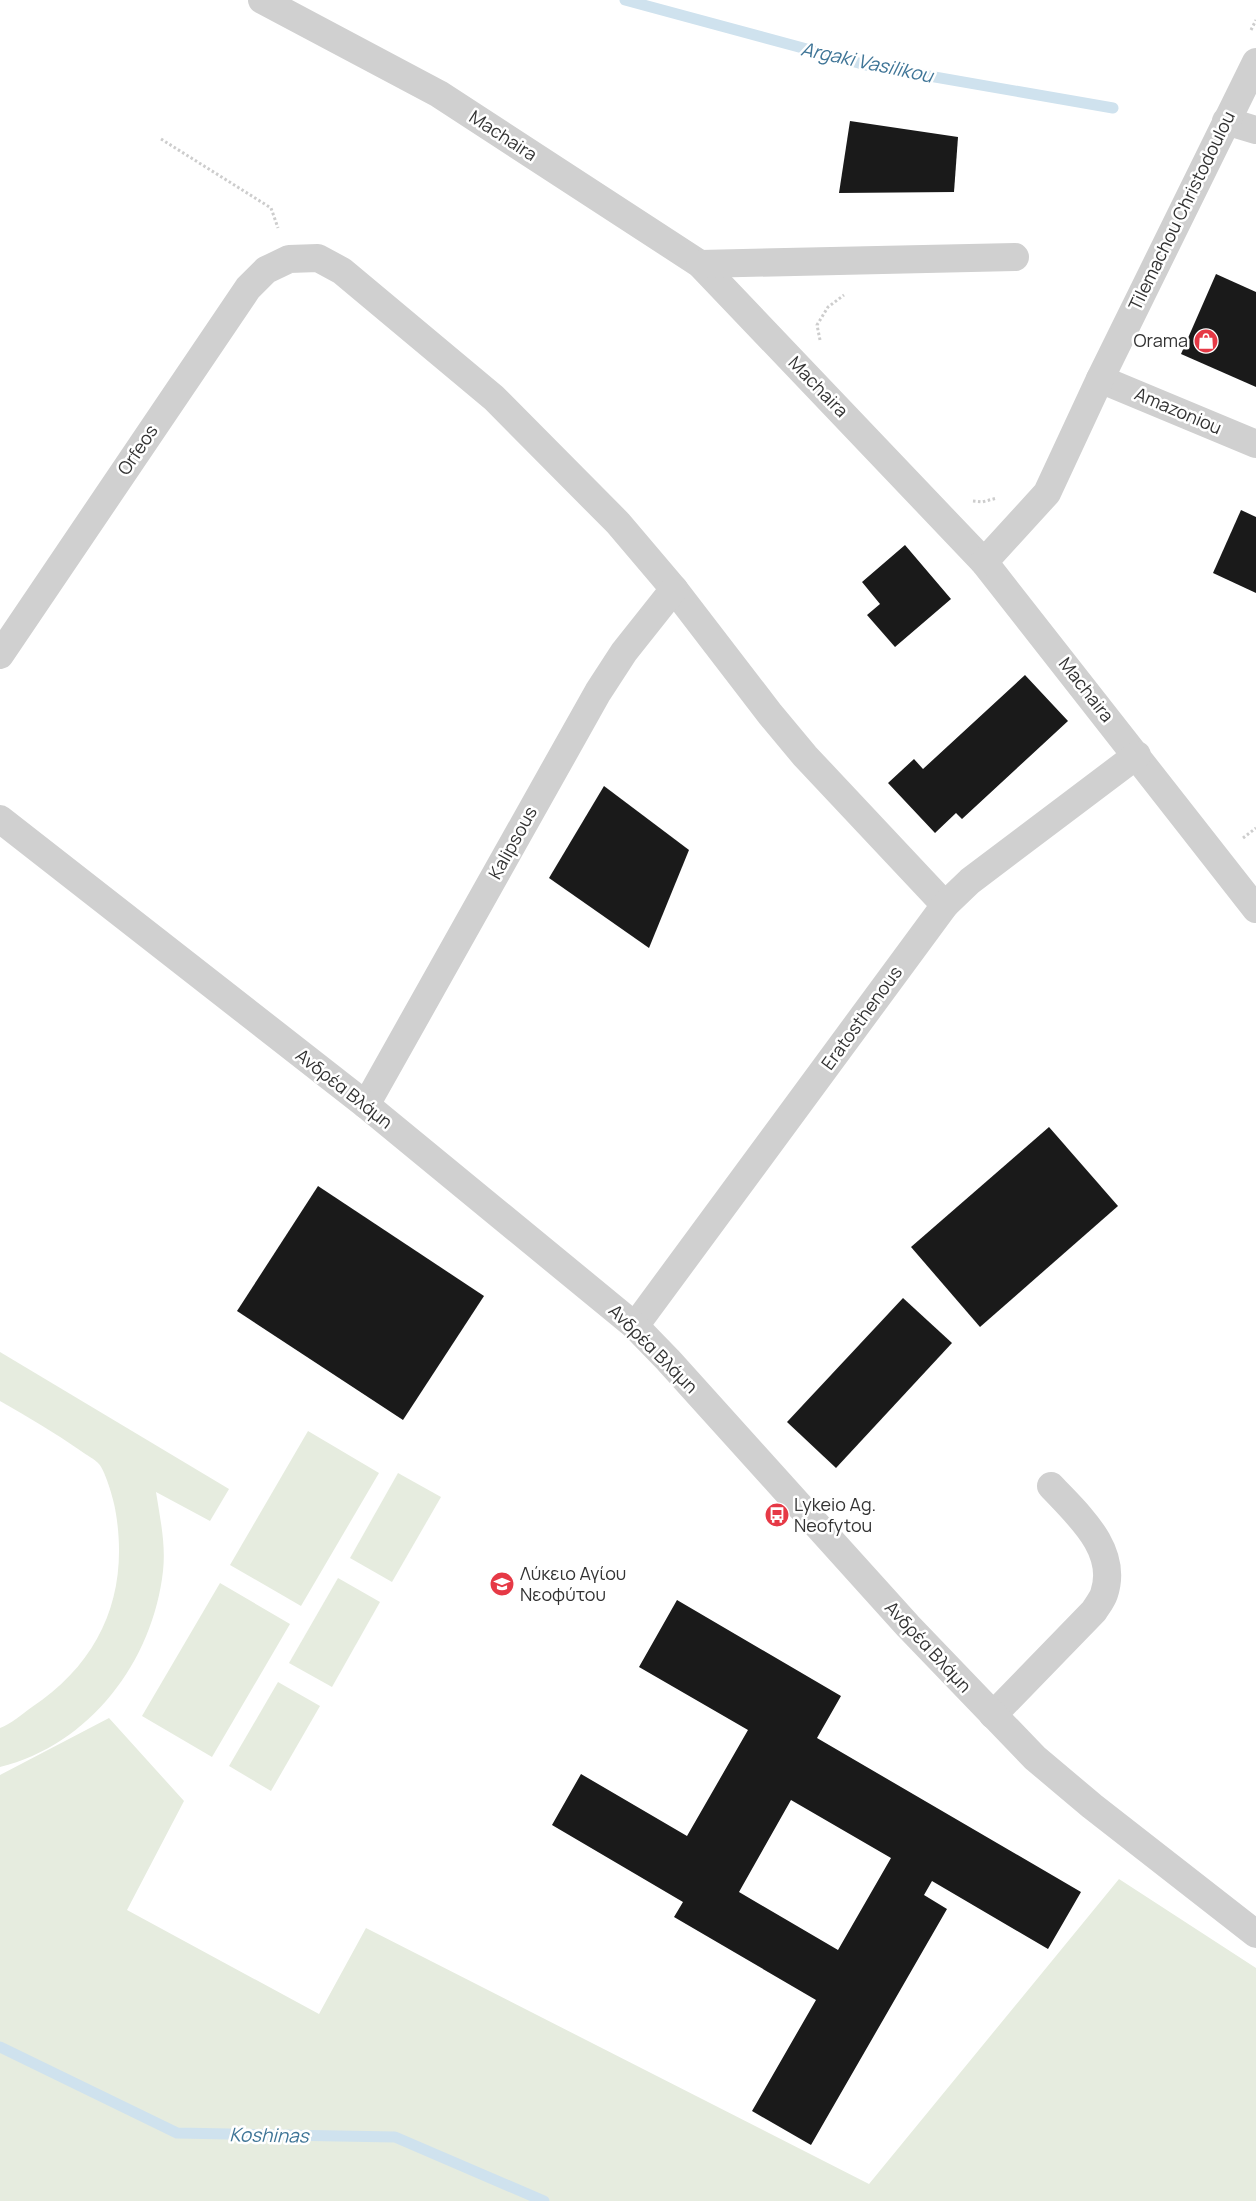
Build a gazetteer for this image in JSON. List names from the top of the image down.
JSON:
{
  "streets": {
    "street": [
      "Machaira",
      "Tilemachou Christodoulou",
      "Amazoniou",
      "Orfeos",
      "Kalipsous",
      "Eratosthenous",
      "Ανδρέα Βλάμη"
    ]
  },
  "crossings": [
    ["Machaira", "Tilemachou Christodoulou"],
    ["Machaira", "Eratosthenous"],
    ["Tilemachou Christodoulou", "Amazoniou"],
    ["Kalipsous", "Ανδρέα Βλάμη"],
    ["Eratosthenous", "Ανδρέα Βλάμη"]
  ],
  "water": ["Argaki Vasilikou", "Koshinas"],
  "places": {
    "shop": ["Orama"],
    "bus stop": ["Lykeio Ag. Neofytou"],
    "school or university": ["Λύκειο Αγίου Νεοφύτου"]
  }
}
